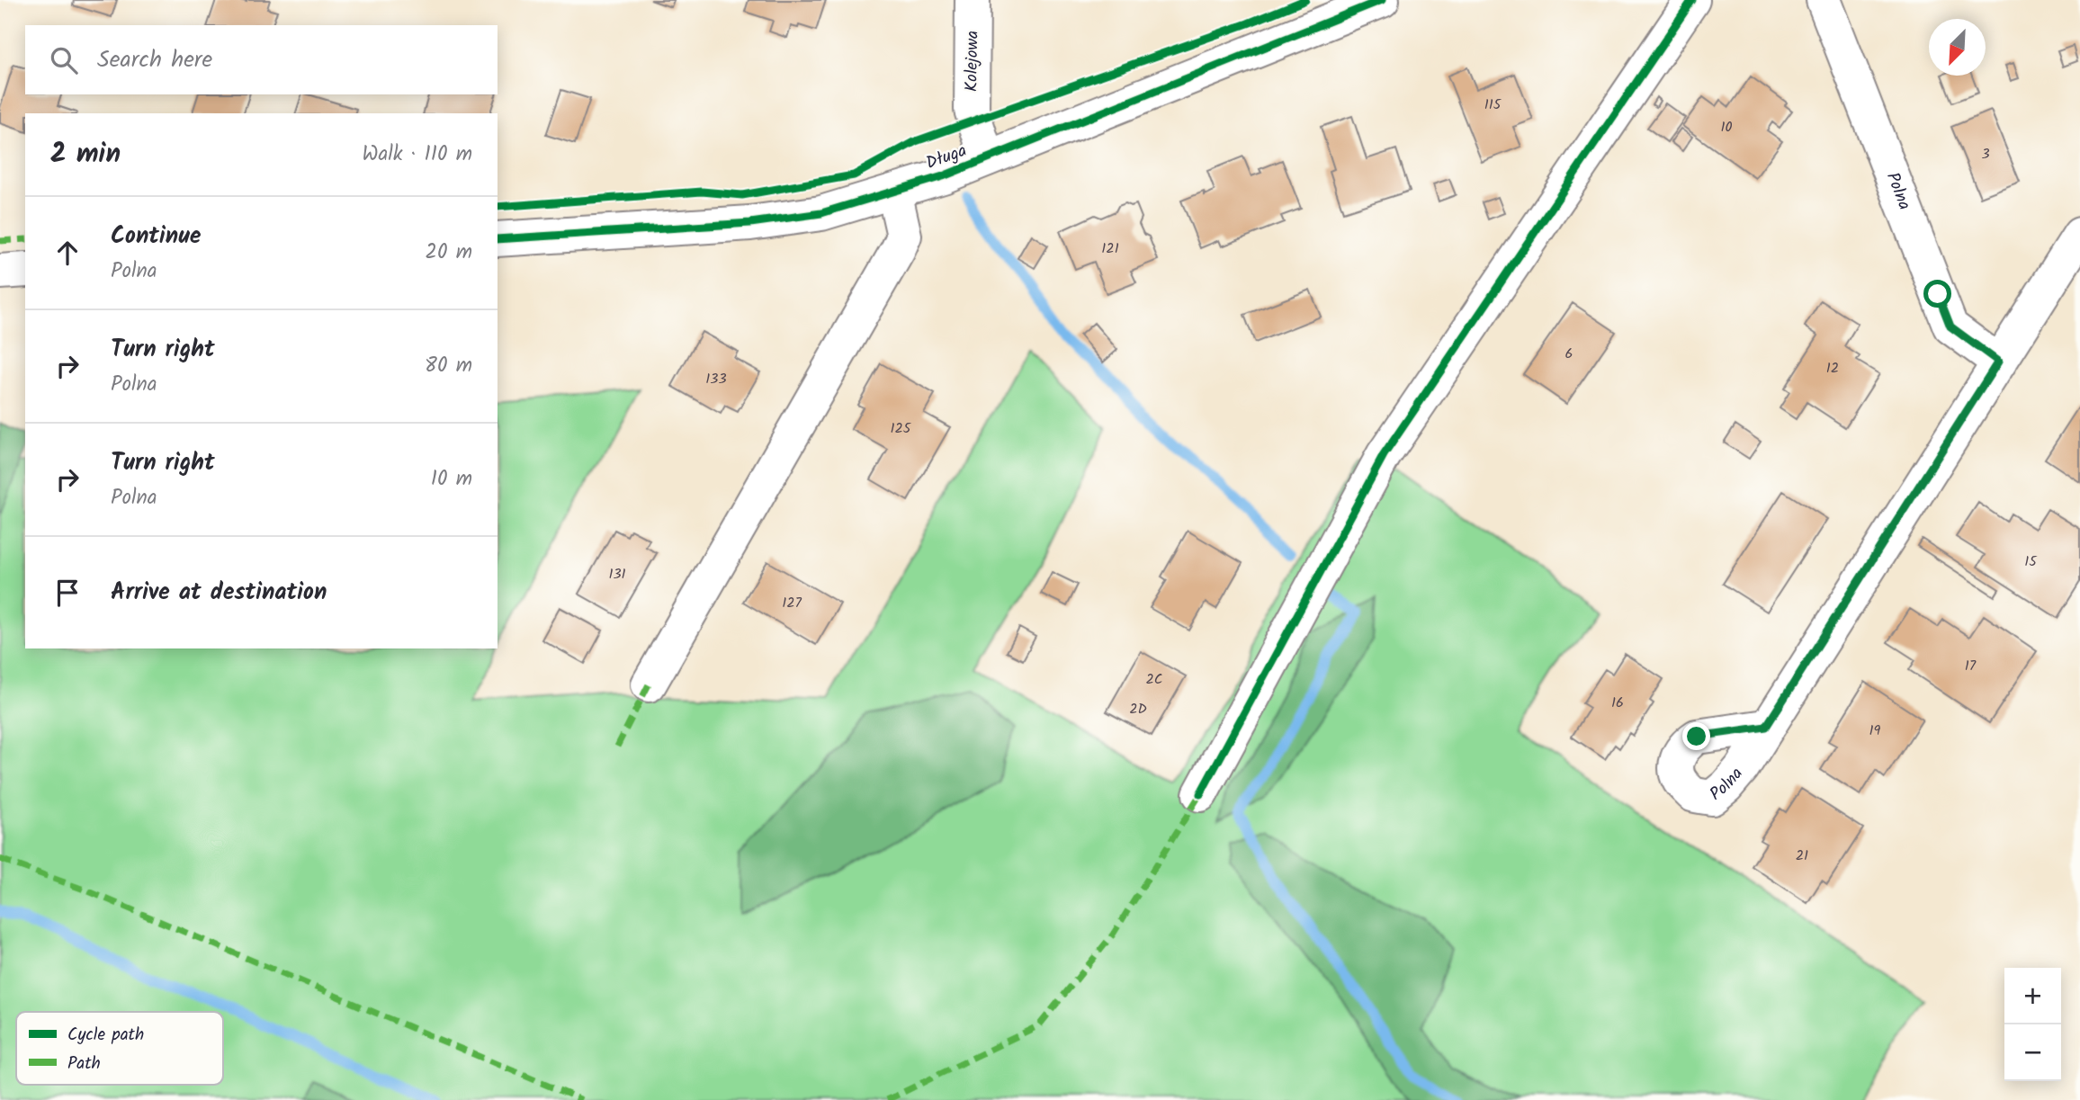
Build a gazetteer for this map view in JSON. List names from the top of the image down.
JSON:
{
  "streets": {
    "street": ["Kolejowa", "Długa", "Polna"]
  },
  "crossings": [
    ["Kolejowa", "Długa"]
  ],
  "house_numbers": [
    "115",
    "10",
    "3",
    "121",
    "6",
    "12",
    "133",
    "125",
    "15",
    "131",
    "127",
    "17",
    "2C",
    "16",
    "2D",
    "19",
    "21"
  ],
  "legend": ["Cycle path", "Path"],
  "north": "bottom left",
  "page": {
    "search": "Search here",
    "heading": ["2 min", "Walk · 110 m"],
    "list": [
      ["Continue", "Polna", "20 m"],
      ["Turn right", "Polna", "80 m"],
      ["Turn right", "Polna", "10 m"],
      "Arrive at destination"
    ],
    "map_buttons": ["+", "−"]
  }
}
